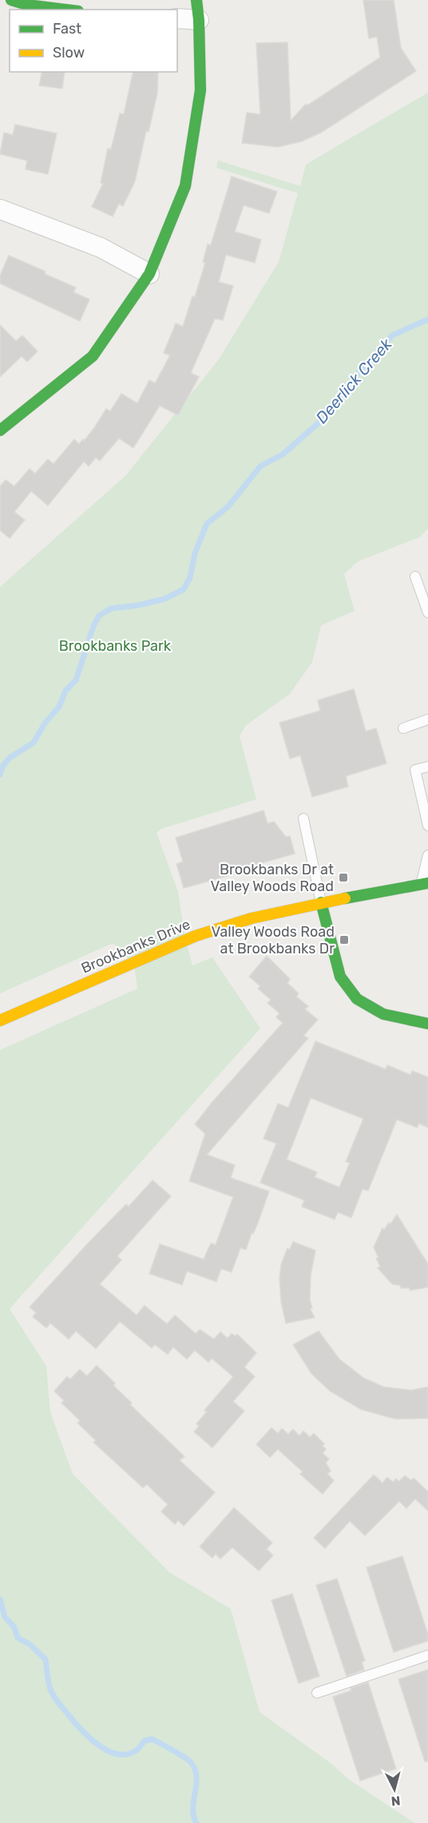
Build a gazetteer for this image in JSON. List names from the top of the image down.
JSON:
{
  "streets": {
    "street": ["Brookbanks Drive"]
  },
  "water": ["Deerlick Creek"],
  "parks": ["Brookbanks Park"],
  "places": {
    "transit": ["Brookbanks Dr at Valley Woods Road", "Valley Woods Road at Brookbanks Dr"]
  },
  "legend": ["Fast", "Slow"],
  "north": "bottom"
}
